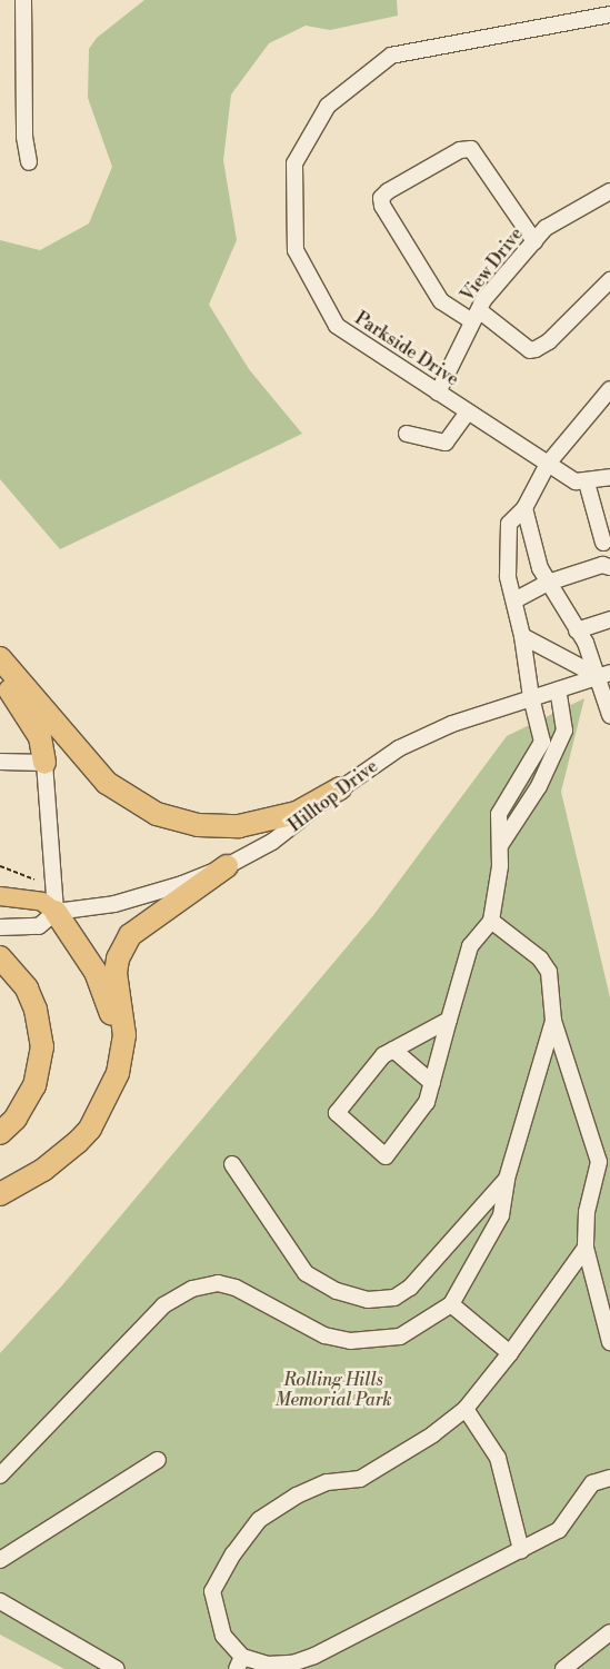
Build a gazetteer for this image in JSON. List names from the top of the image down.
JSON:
{
  "streets": {
    "street": ["View Drive", "Parkside Drive", "Hilltop Drive"]
  },
  "crossings": [
    ["View Drive", "Parkside Drive"]
  ],
  "parks": ["Rolling Hills Memorial Park"]
}
